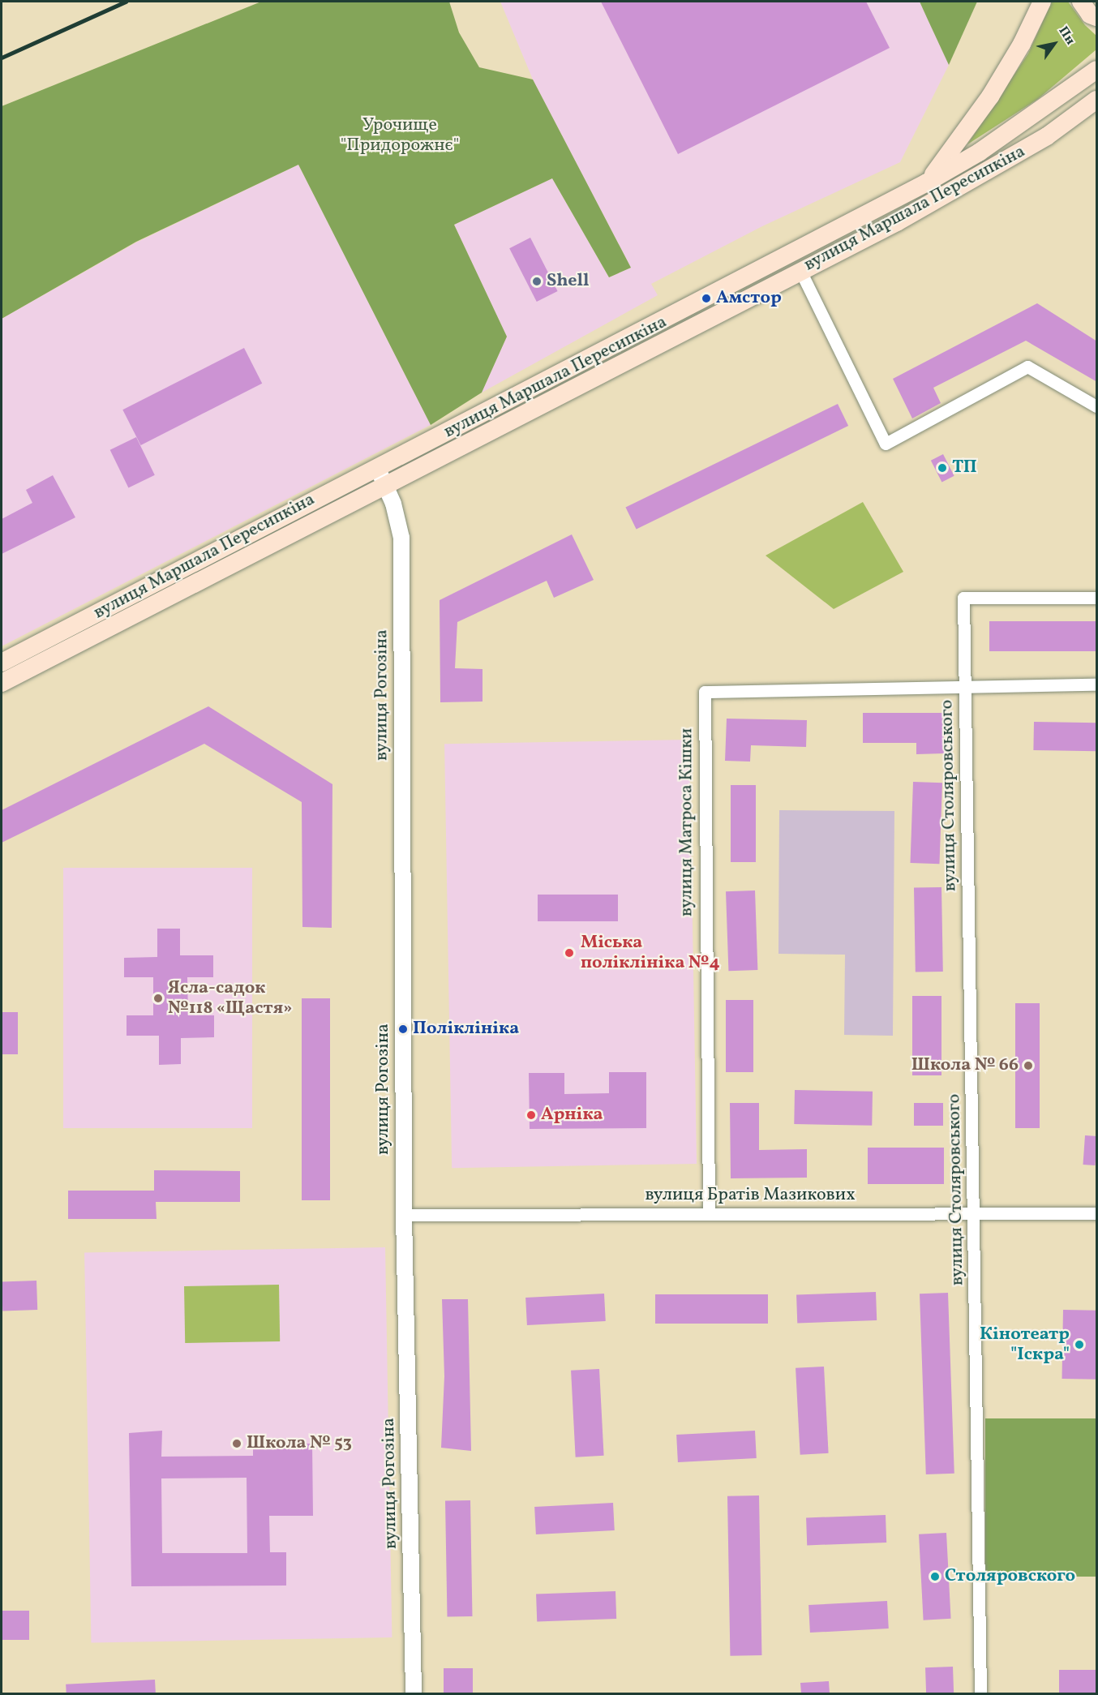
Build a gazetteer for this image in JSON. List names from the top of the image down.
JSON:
{
  "streets": {
    "main road": ["вулиця Маршала Пересипкіна"],
    "street": [
      "вулиця Рогозіна",
      "вулиця Столяровського",
      "вулиця Матроса Кішки",
      "вулиця Братів Мазикових"
    ]
  },
  "crossings": [
    ["вулиця Маршала Пересипкіна", "вулиця Рогозіна"],
    ["вулиця Рогозіна", "вулиця Братів Мазикових"],
    ["вулиця Столяровського", "вулиця Матроса Кішки"],
    ["вулиця Столяровського", "вулиця Братів Мазикових"],
    ["вулиця Матроса Кішки", "вулиця Братів Мазикових"]
  ],
  "parks": ["Урочище \"Придорожнє\""],
  "places": [
    "Shell",
    "Амстор",
    "ТП",
    "Міська поліклініка №4",
    "Ясла-садок №118 «Щастя»",
    "Поліклініка",
    "Школа № 66",
    "Арніка",
    "Кінотеатр \"Іскра\"",
    "Школа № 53",
    "Столяровского"
  ],
  "north": "top right"
}
